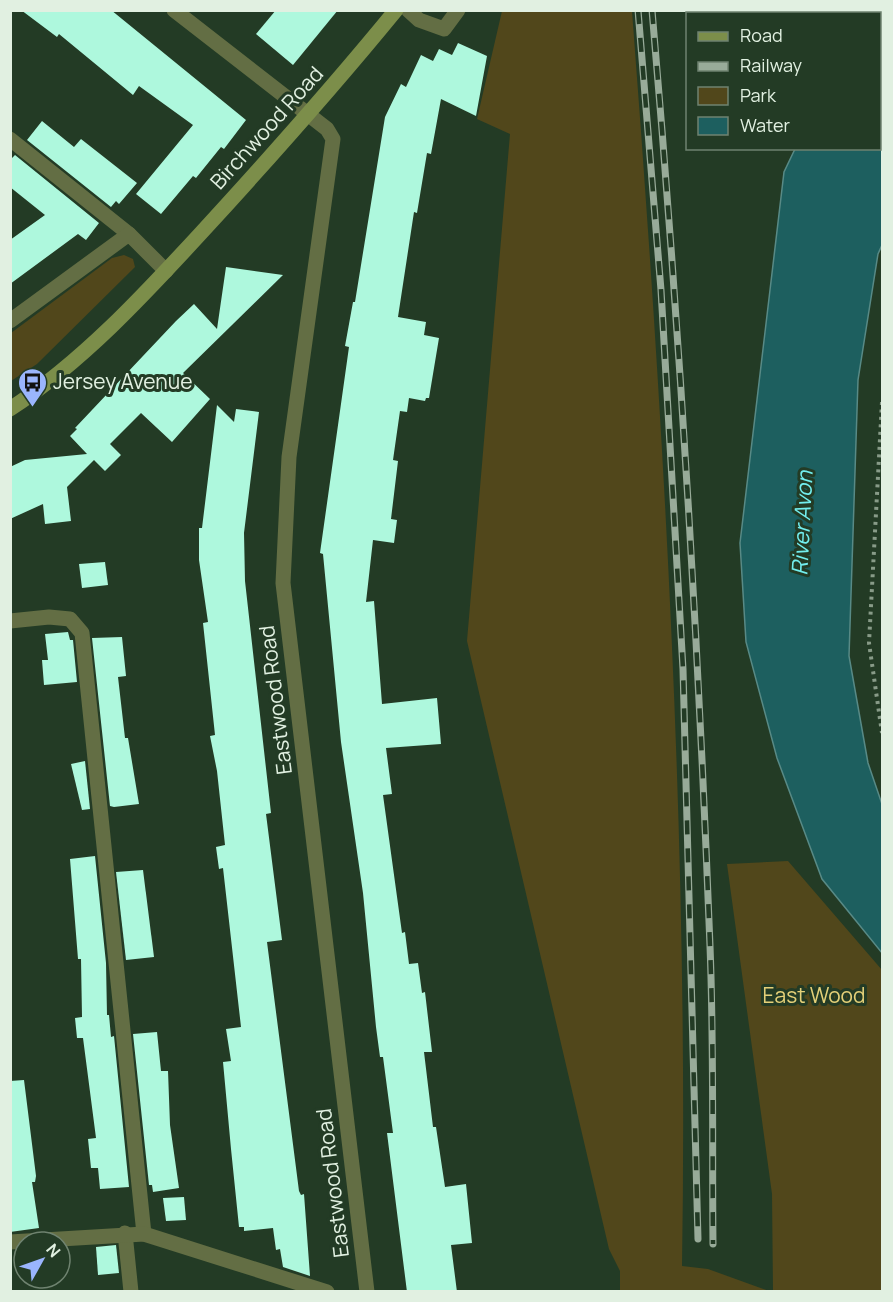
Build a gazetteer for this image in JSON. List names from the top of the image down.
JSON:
{
  "streets": {
    "street": ["Birchwood Road", "Eastwood Road"]
  },
  "crossings": [
    ["Birchwood Road", "Eastwood Road"]
  ],
  "water": ["River Avon"],
  "parks": ["East Wood"],
  "places": {
    "bus stop": ["Jersey Avenue"]
  },
  "legend": [
    "Road",
    "Railway",
    "Park",
    "Water"
  ],
  "north": "top right"
}
